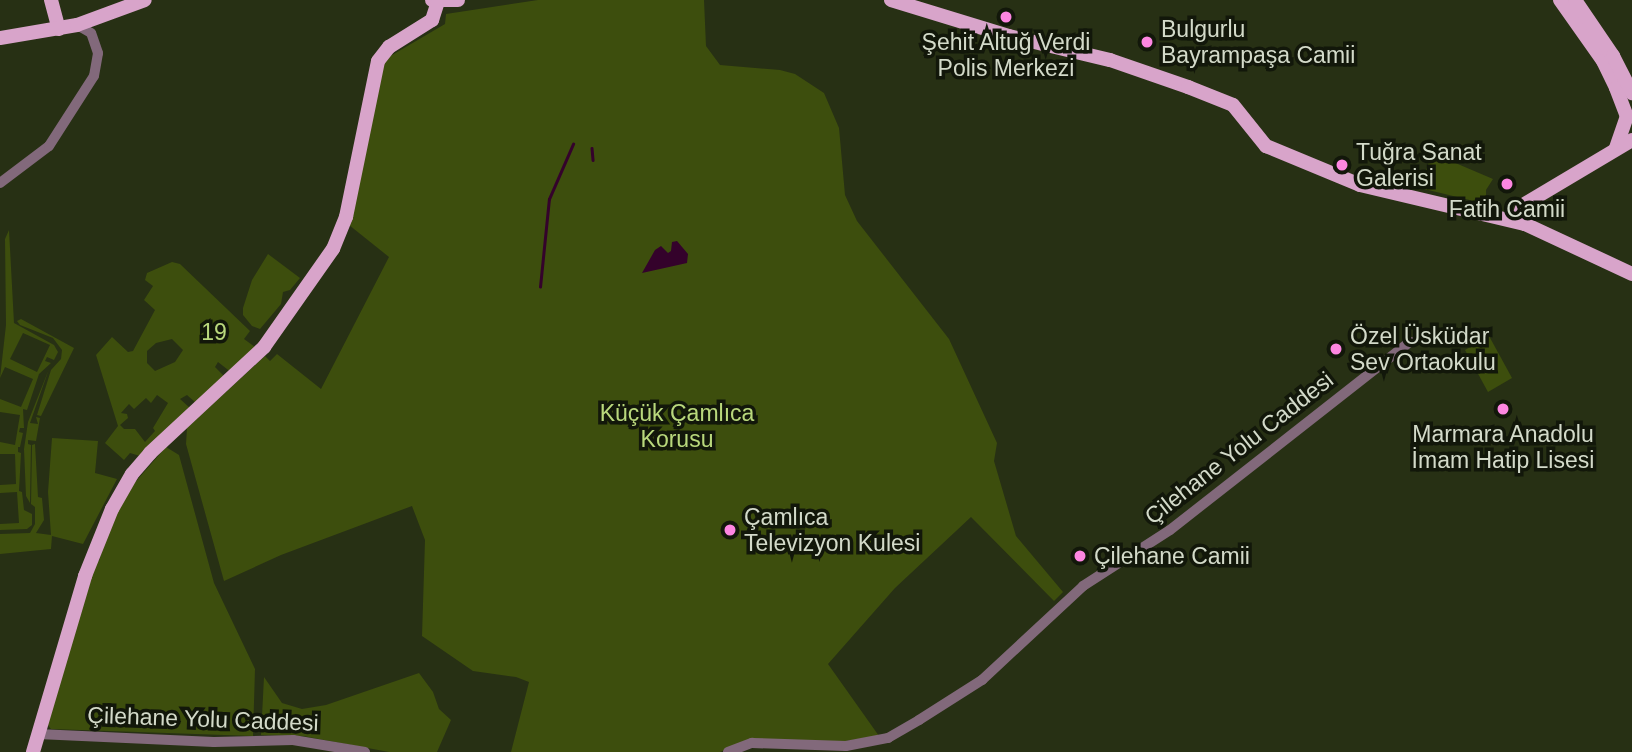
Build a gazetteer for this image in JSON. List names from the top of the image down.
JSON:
{
  "streets": {
    "street": ["Çilehane Yolu Caddesi"]
  },
  "parks": ["19", "Küçük Çamlıca Korusu"],
  "places": [
    "Şehit Altuğ Verdi Polis Merkezi",
    "Bulgurlu Bayrampaşa Camii",
    "Tuğra Sanat Galerisi",
    "Fatih Camii",
    "Özel Üsküdar Sev Ortaokulu",
    "Marmara Anadolu İmam Hatip Lisesi",
    "Çamlıca Televizyon Kulesi",
    "Çilehane Camii"
  ]
}
